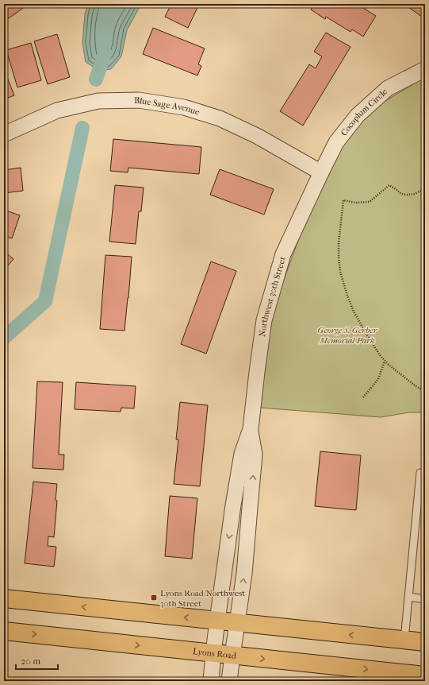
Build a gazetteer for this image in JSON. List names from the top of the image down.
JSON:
{
  "streets": {
    "main road": ["Lyons Road"],
    "street": ["Blue Sage Avenue", "Cocoplum Circle", "Northwest 30th Street"]
  },
  "crossings": [
    ["Blue Sage Avenue", "Cocoplum Circle"],
    ["Blue Sage Avenue", "Northwest 30th Street"],
    ["Cocoplum Circle", "Northwest 30th Street"],
    ["Northwest 30th Street", "Lyons Road"]
  ],
  "parks": ["George S. Gerber Memorial Park"],
  "places": {
    "transit": ["Lyons Road/Northwest 30th Street"]
  },
  "scale_bar": "20 m"
}
